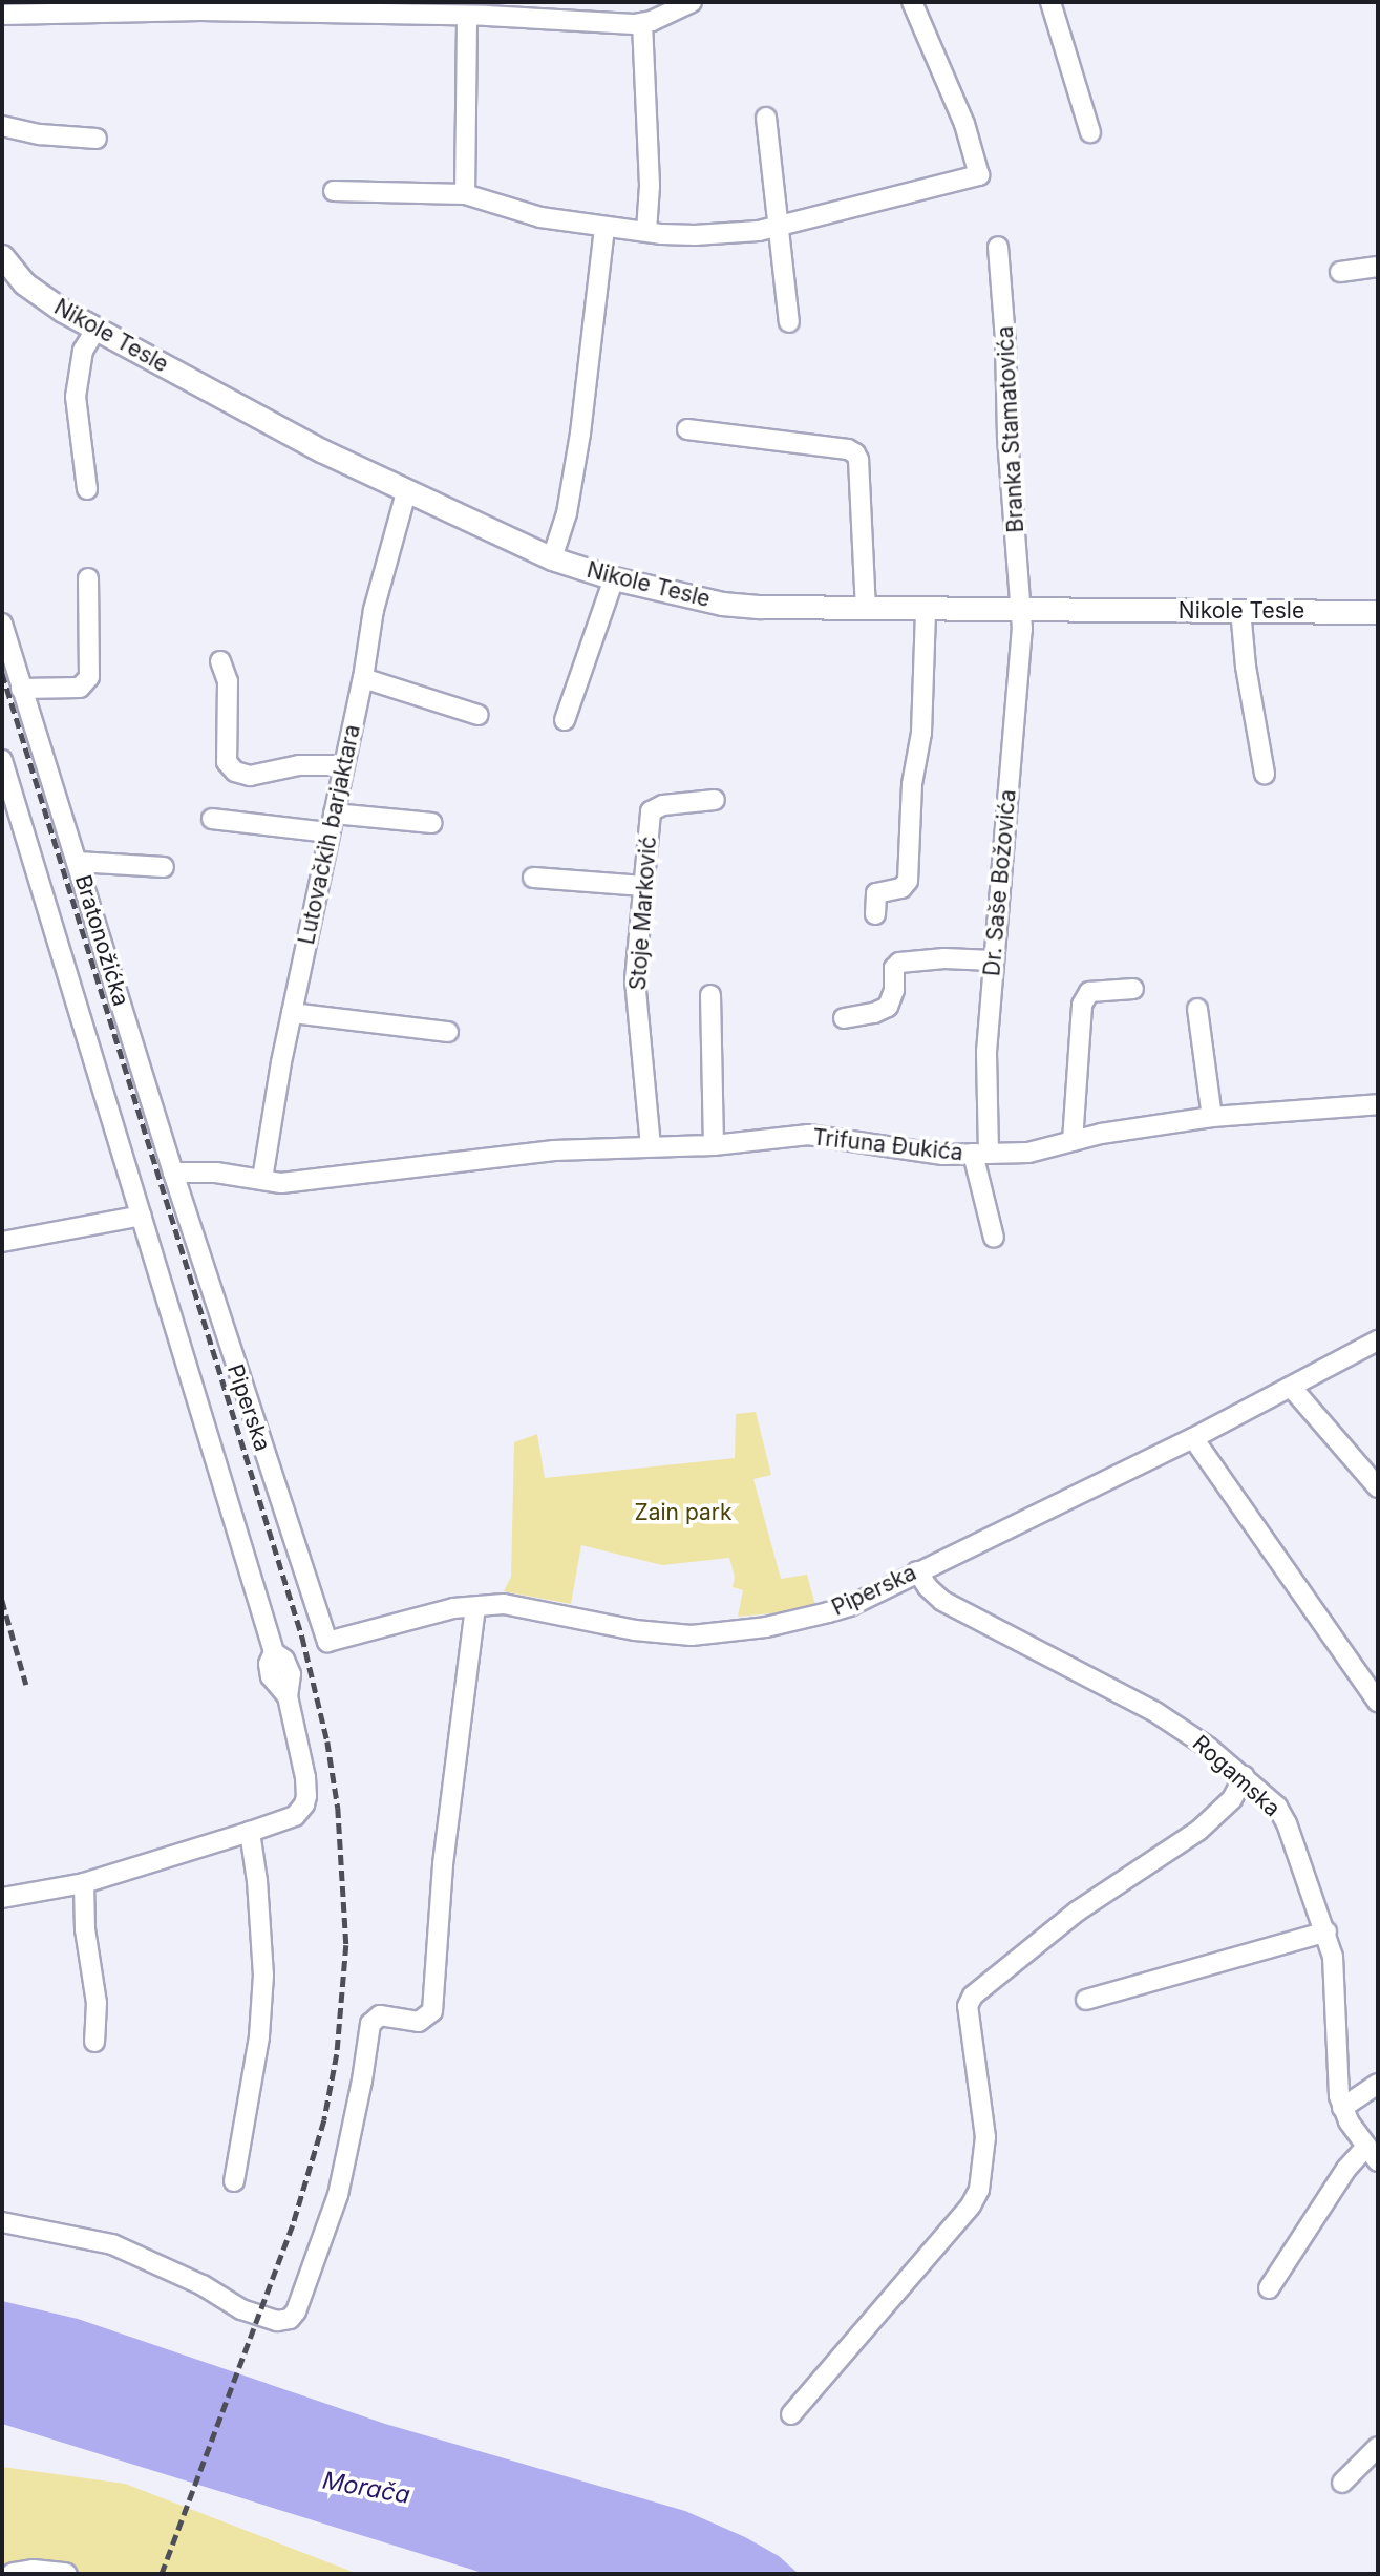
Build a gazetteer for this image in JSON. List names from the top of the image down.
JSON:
{
  "streets": {
    "street": [
      "Nikole Tesle",
      "Branka Stamatovića",
      "Lutovačkih barjaktara",
      "Dr. Saše Božovića",
      "Stoje Marković",
      "Bratonožićka",
      "Trifuna Đukića",
      "Piperska",
      "Rogamska"
    ]
  },
  "crossings": [
    ["Nikole Tesle", "Branka Stamatovića"],
    ["Nikole Tesle", "Lutovačkih barjaktara"],
    ["Nikole Tesle", "Dr. Saše Božovića"],
    ["Branka Stamatovića", "Dr. Saše Božovića"],
    ["Lutovačkih barjaktara", "Trifuna Đukića"],
    ["Dr. Saše Božovića", "Trifuna Đukića"],
    ["Stoje Marković", "Trifuna Đukića"],
    ["Bratonožićka", "Piperska"],
    ["Piperska", "Rogamska"]
  ],
  "water": ["Morača"],
  "parks": ["Zain park"]
}
